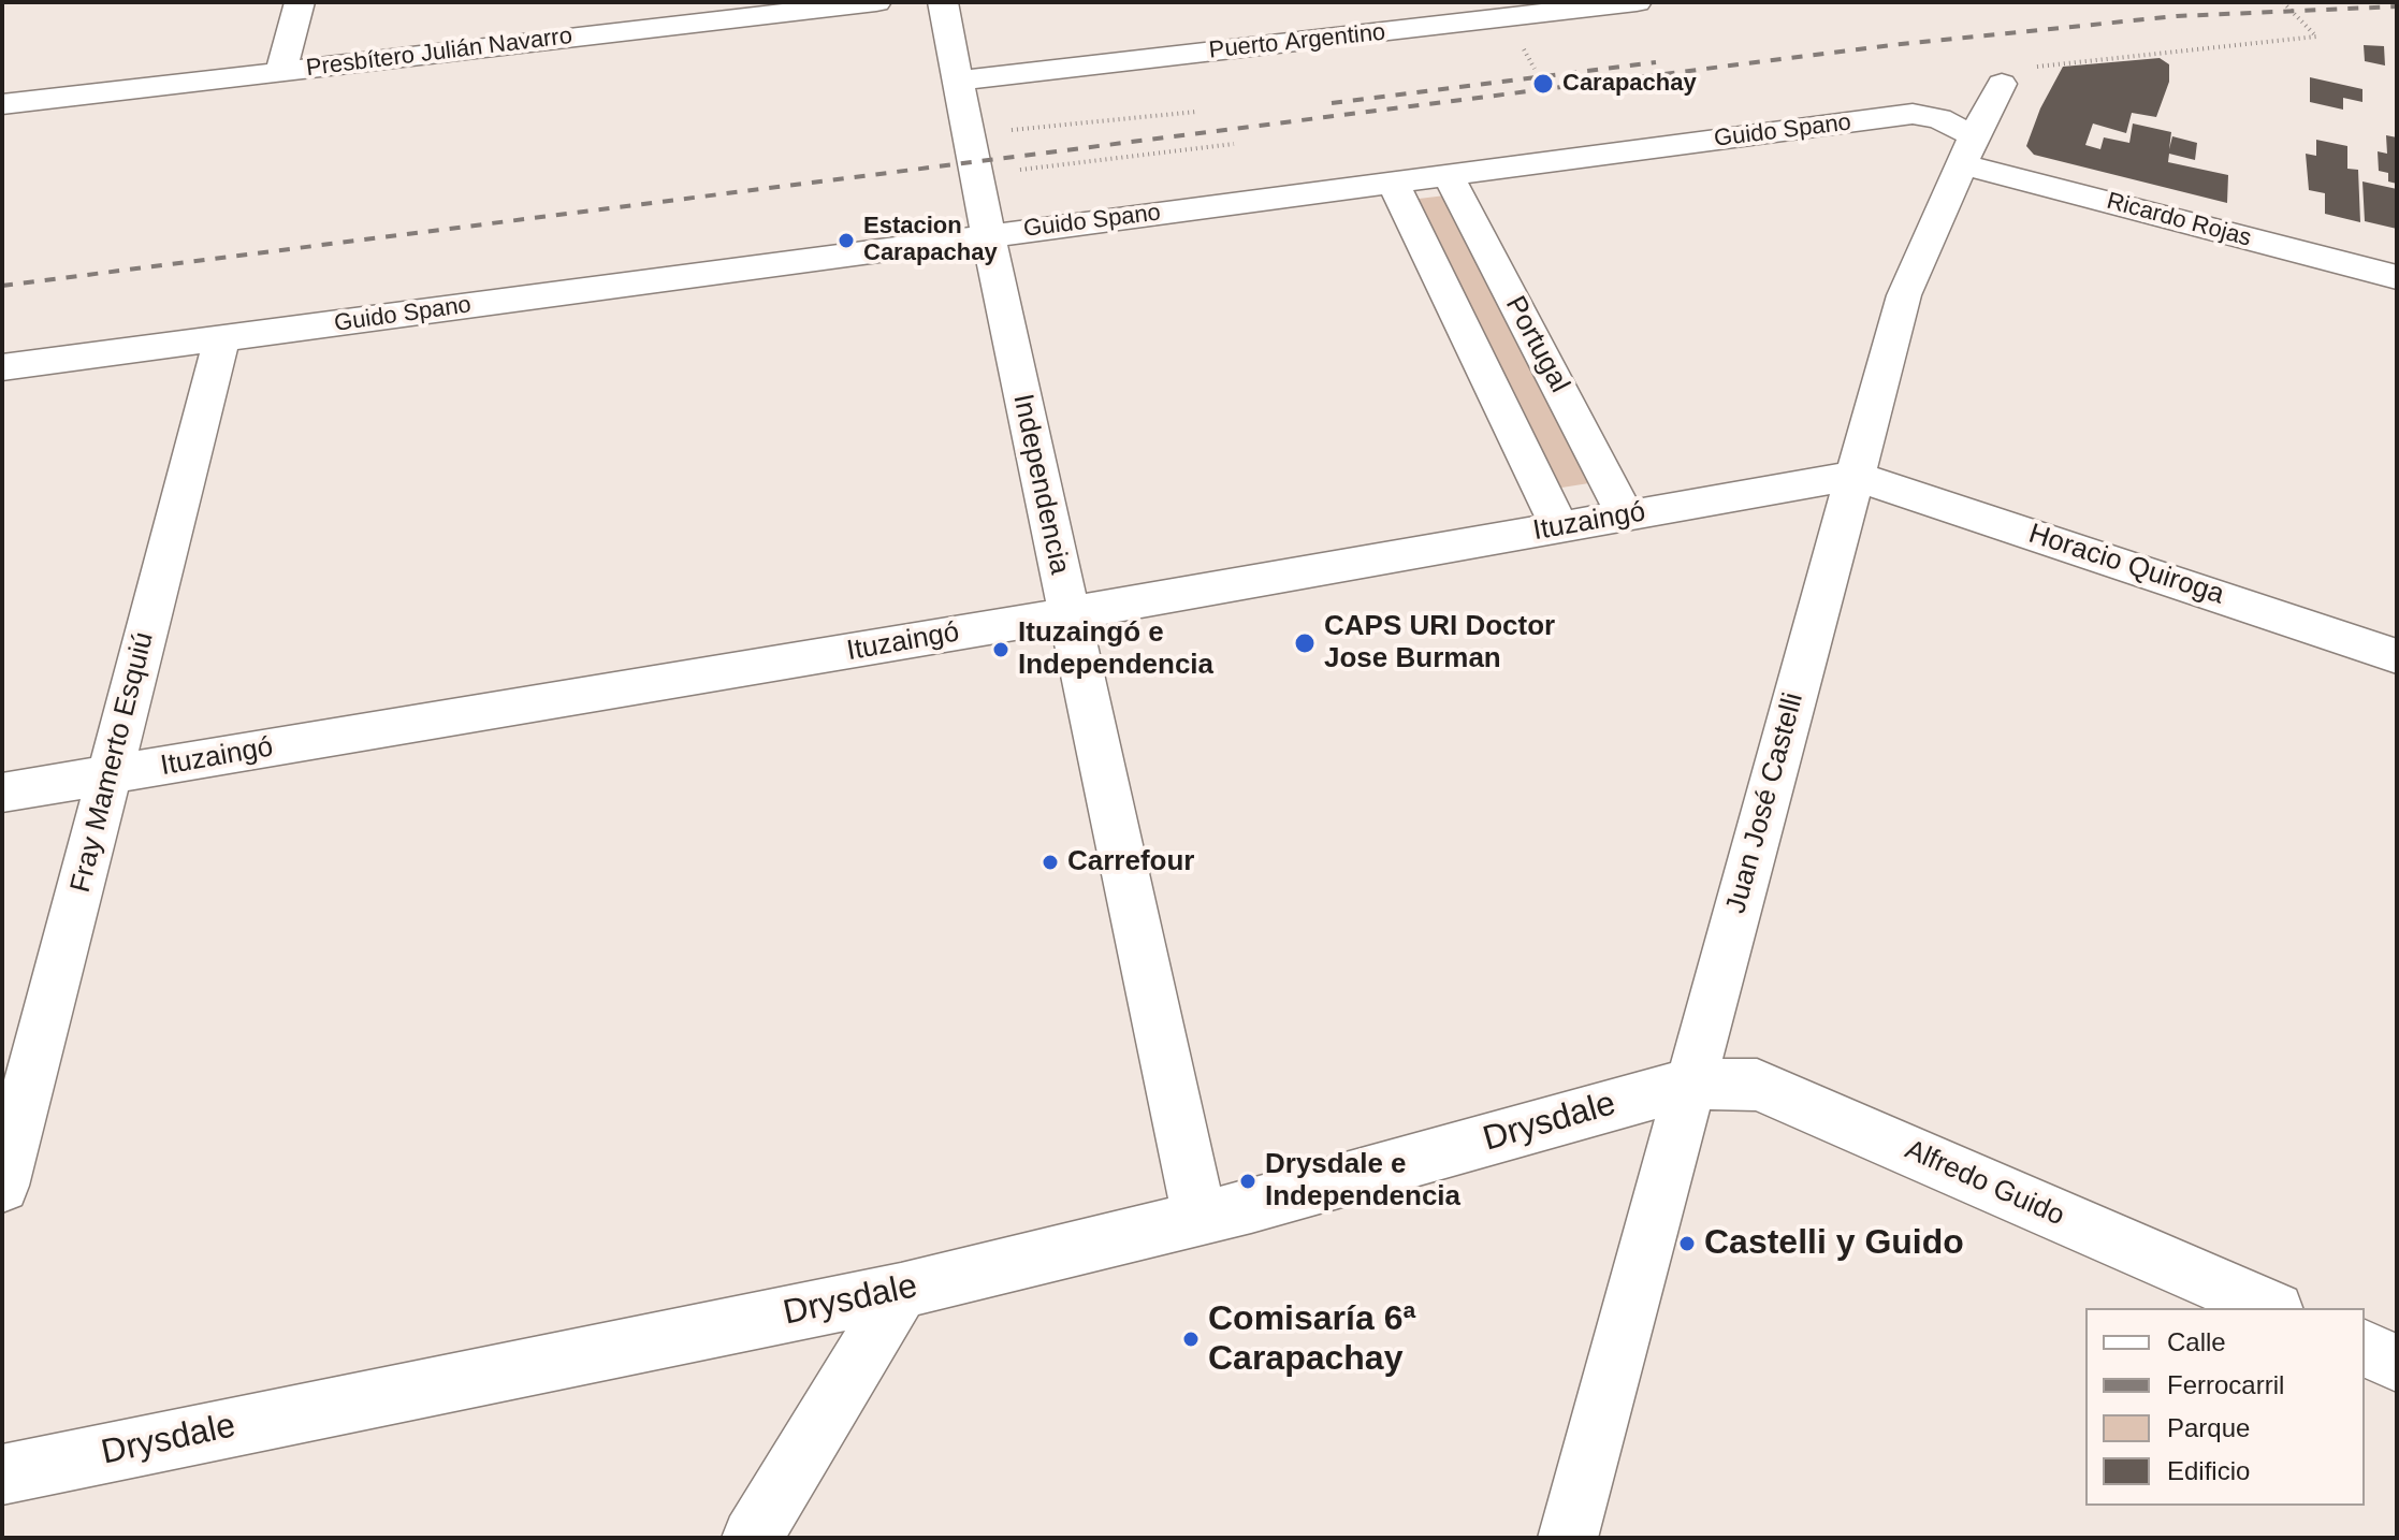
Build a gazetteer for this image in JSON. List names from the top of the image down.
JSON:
{
  "streets": {
    "street": [
      "Puerto Argentino",
      "Presbítero Julián Navarro",
      "Guido Spano",
      "Ricardo Rojas",
      "Portugal",
      "Independencia",
      "Ituzaingó",
      "Horacio Quiroga",
      "Fray Mamerto Esquiú",
      "Juan José Castelli",
      "Drysdale",
      "Alfredo Guido"
    ]
  },
  "crossings": [
    ["Puerto Argentino", "Independencia"],
    ["Guido Spano", "Ricardo Rojas"],
    ["Guido Spano", "Portugal"],
    ["Guido Spano", "Independencia"],
    ["Guido Spano", "Fray Mamerto Esquiú"],
    ["Guido Spano", "Juan José Castelli"],
    ["Ricardo Rojas", "Juan José Castelli"],
    ["Portugal", "Ituzaingó"],
    ["Independencia", "Ituzaingó"],
    ["Independencia", "Drysdale"],
    ["Ituzaingó", "Horacio Quiroga"],
    ["Ituzaingó", "Fray Mamerto Esquiú"],
    ["Ituzaingó", "Juan José Castelli"],
    ["Horacio Quiroga", "Juan José Castelli"],
    ["Juan José Castelli", "Drysdale"],
    ["Juan José Castelli", "Alfredo Guido"],
    ["Drysdale", "Alfredo Guido"]
  ],
  "places": [
    "Carapachay",
    "Estacion Carapachay",
    "CAPS URI Doctor Jose Burman",
    "Ituzaingó e Independencia",
    "Carrefour",
    "Drysdale e Independencia",
    "Castelli y Guido",
    "Comisaría 6ª Carapachay"
  ],
  "legend": [
    "Calle",
    "Ferrocarril",
    "Parque",
    "Edificio"
  ]
}
